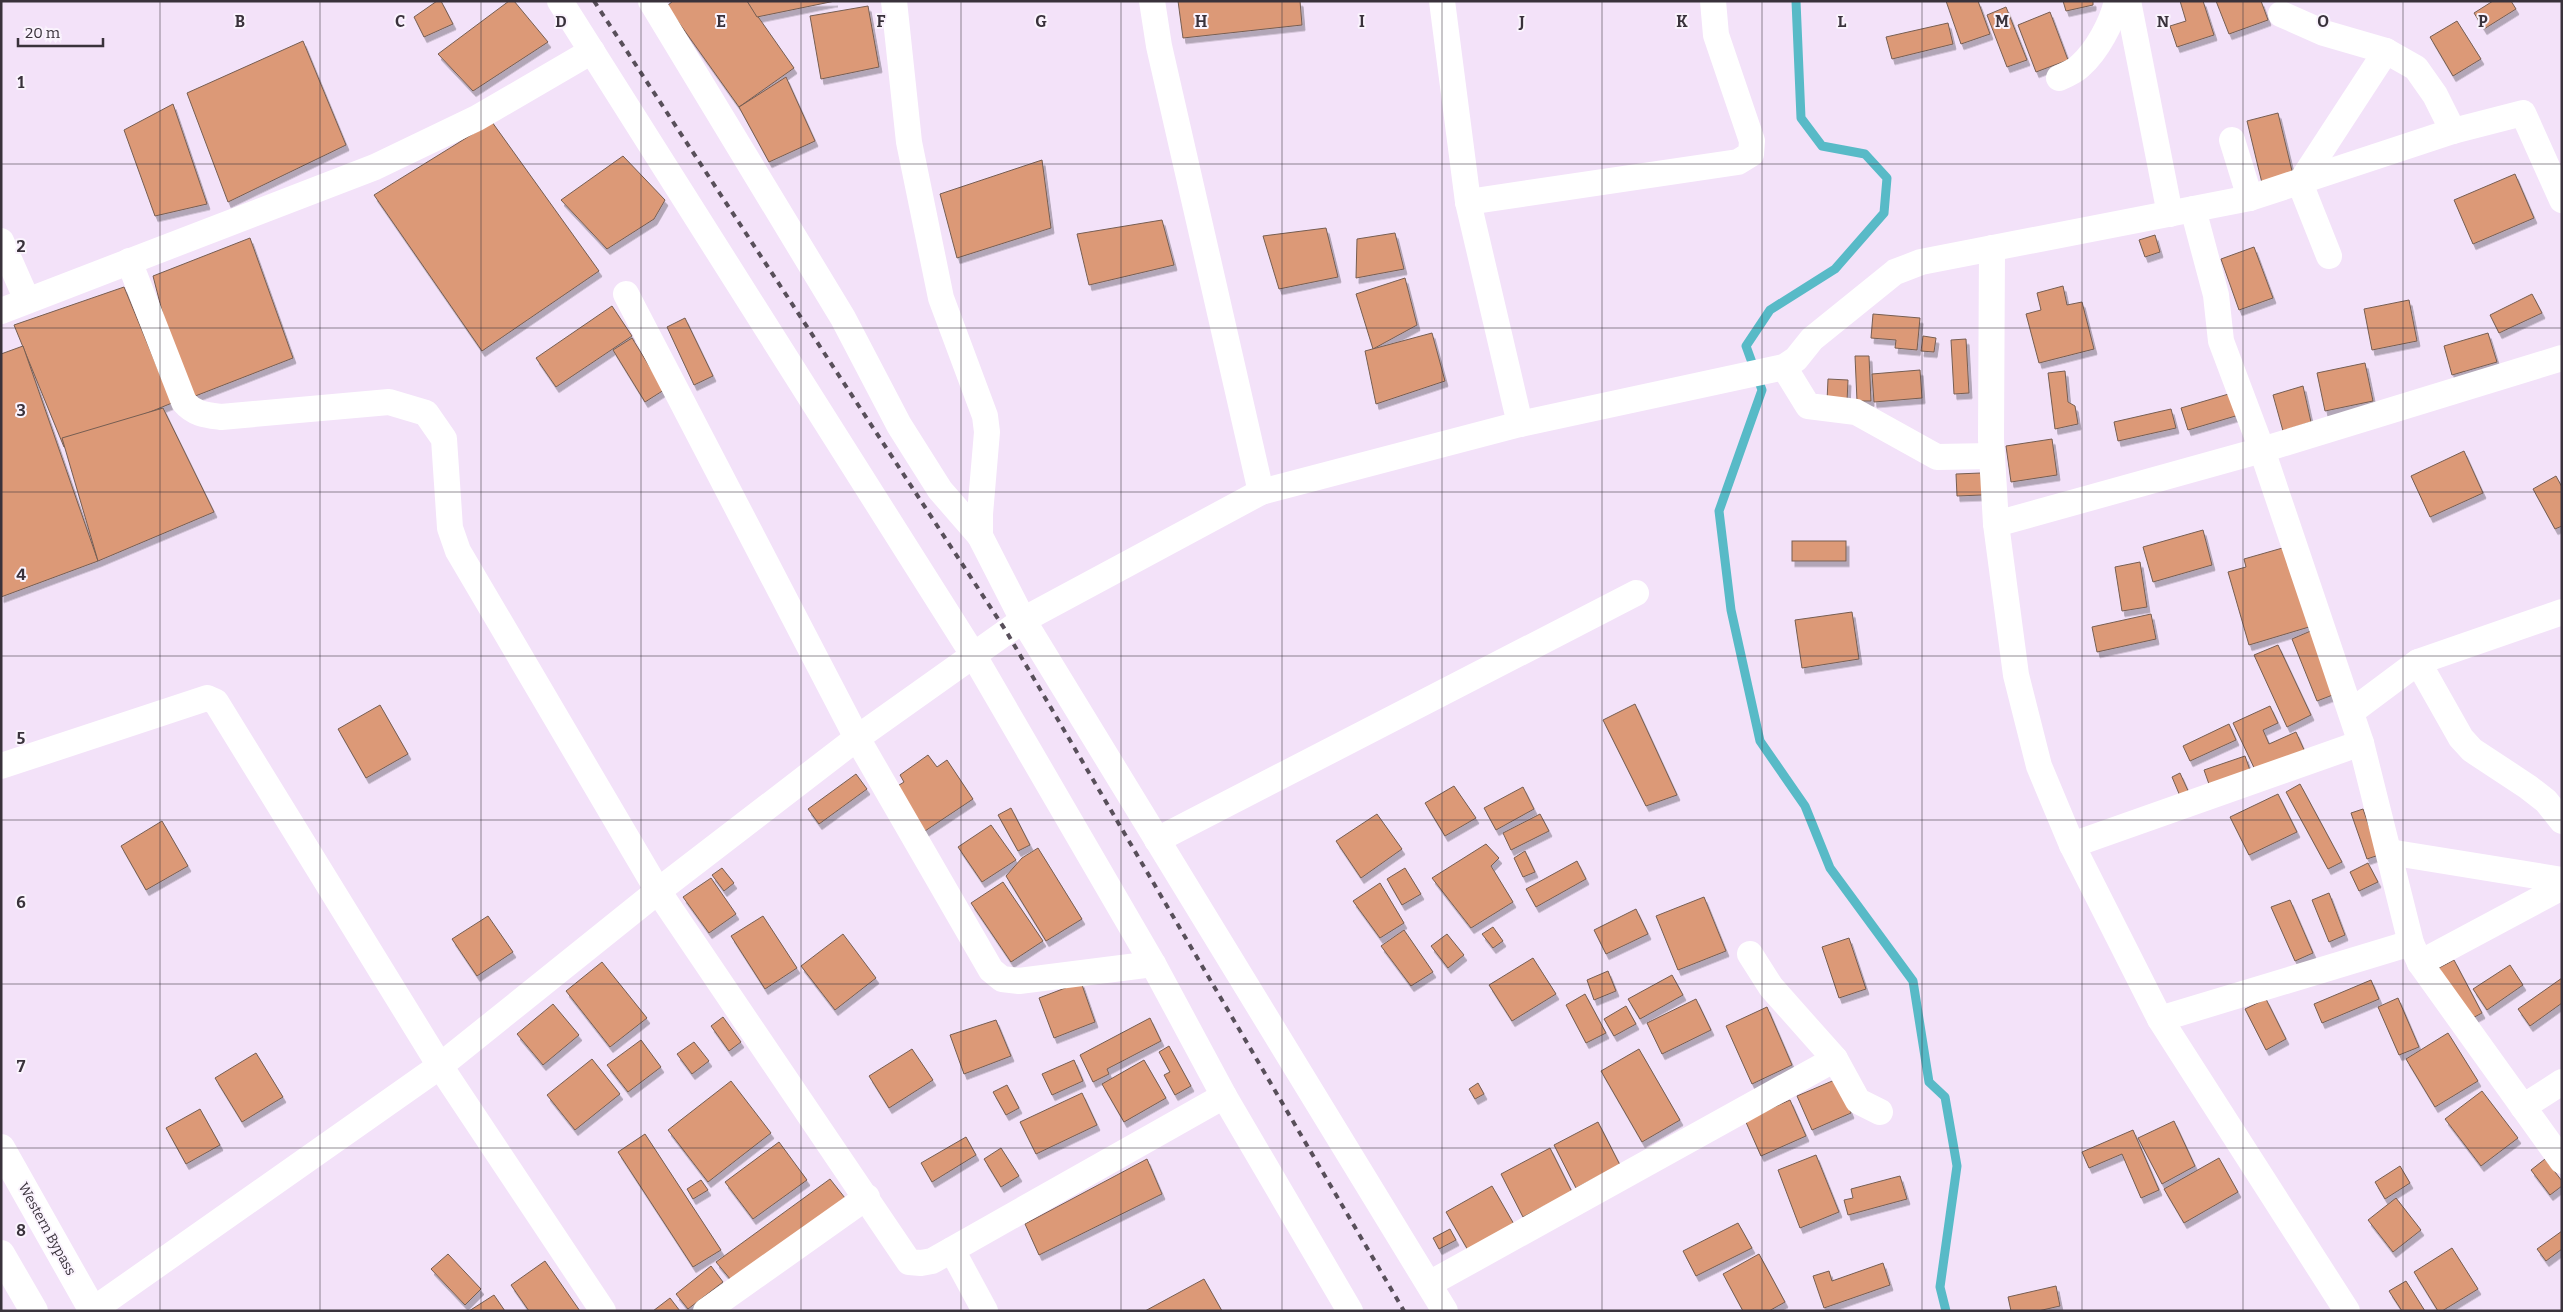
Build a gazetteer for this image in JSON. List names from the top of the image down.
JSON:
{
  "streets": {
    "main road": ["Western Bypass"]
  },
  "scale_bar": "20 m",
  "grid": {
    "columns": [
      "B",
      "C",
      "D",
      "E",
      "F",
      "G",
      "H",
      "I",
      "J",
      "K",
      "L",
      "M",
      "N",
      "O",
      "P"
    ],
    "rows": [
      "1",
      "2",
      "3",
      "4",
      "5",
      "6",
      "7",
      "8"
    ]
  }
}
